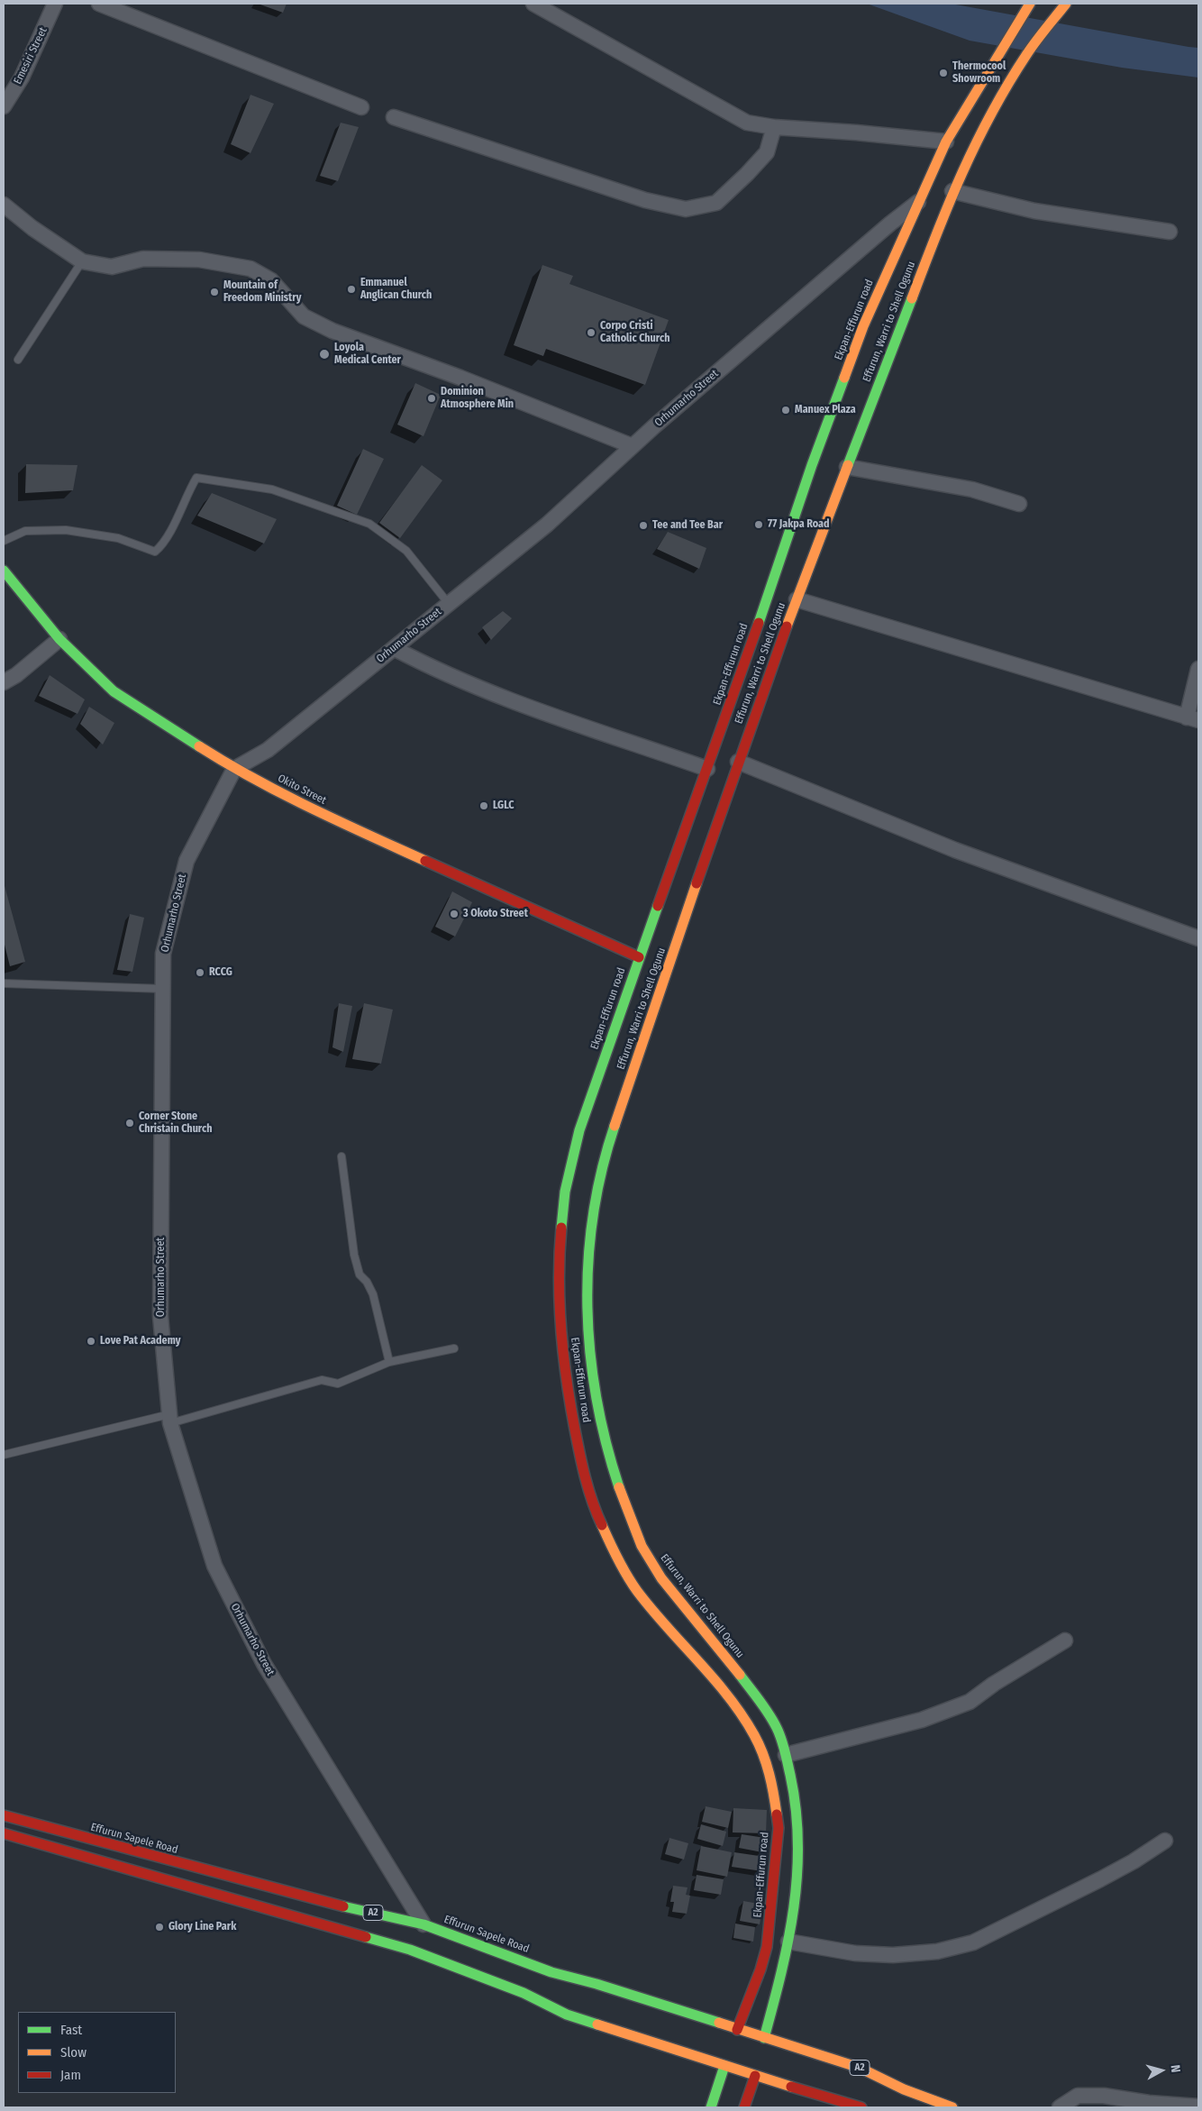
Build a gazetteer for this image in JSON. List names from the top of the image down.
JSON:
{
  "streets": {
    "main road": [
      "Ekpan-Effurun road",
      "Effurun, Warri to Shell Ogunu",
      "Okito Street",
      "Effurun Sapele Road",
      "A2"
    ],
    "street": ["Emesiri Street", "Orhumarho Street"]
  },
  "crossings": [
    ["Ekpan-Effurun road", "Orhumarho Street"],
    ["Ekpan-Effurun road", "Okito Street"],
    ["Ekpan-Effurun road", "Effurun Sapele Road"],
    ["Effurun, Warri to Shell Ogunu", "Effurun Sapele Road"],
    ["Orhumarho Street", "Okito Street"],
    ["Orhumarho Street", "Effurun Sapele Road"]
  ],
  "places": [
    "Thermocool Showroom",
    "Emmanuel Anglican Church",
    "Mountain of Freedom Ministry",
    "Corpo Cristi Catholic Church",
    "Loyola Medical Center",
    "Dominion Atmosphere Min",
    "Manuex Plaza",
    "77 Jakpa Road",
    "Tee and Tee Bar",
    "LGLC",
    "3 Okoto Street",
    "RCCG",
    "Corner Stone Christain Church",
    "Love Pat Academy",
    "Glory Line Park"
  ],
  "legend": ["Fast", "Slow", "Jam"],
  "north": "right"
}
